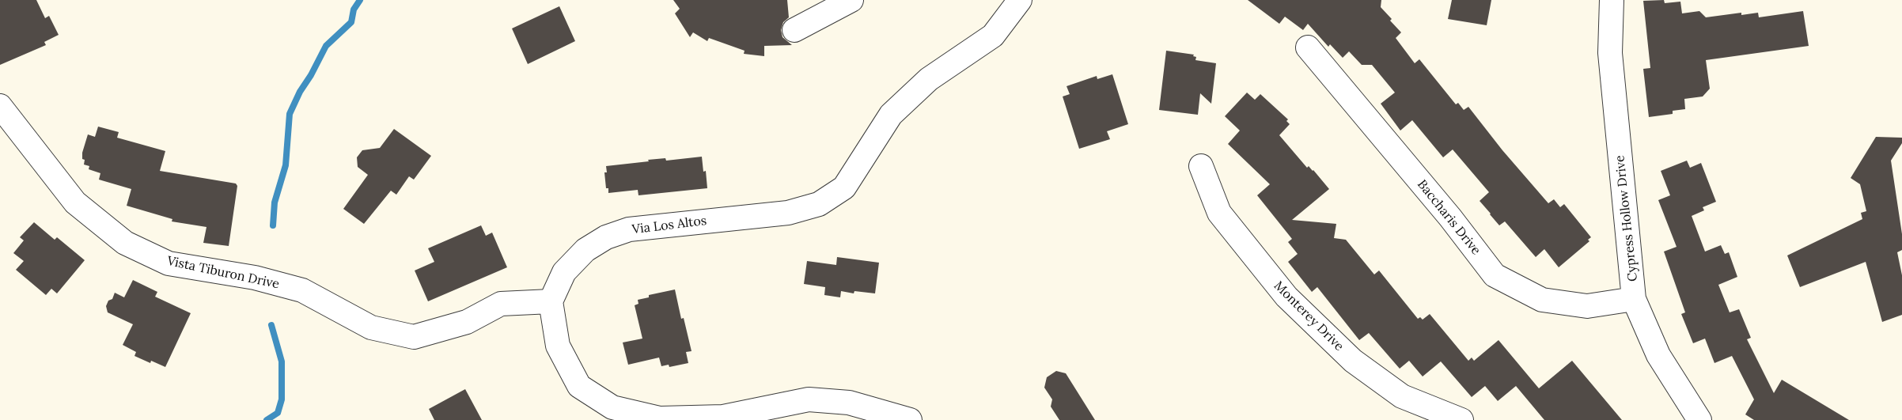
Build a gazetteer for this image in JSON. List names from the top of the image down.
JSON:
{
  "streets": {
    "street": [
      "Baccharis Drive",
      "Cypress Hollow Drive",
      "Via Los Altos",
      "Vista Tiburon Drive",
      "Monterey Drive"
    ]
  },
  "crossings": [
    ["Baccharis Drive", "Cypress Hollow Drive"],
    ["Via Los Altos", "Vista Tiburon Drive"]
  ]
}
